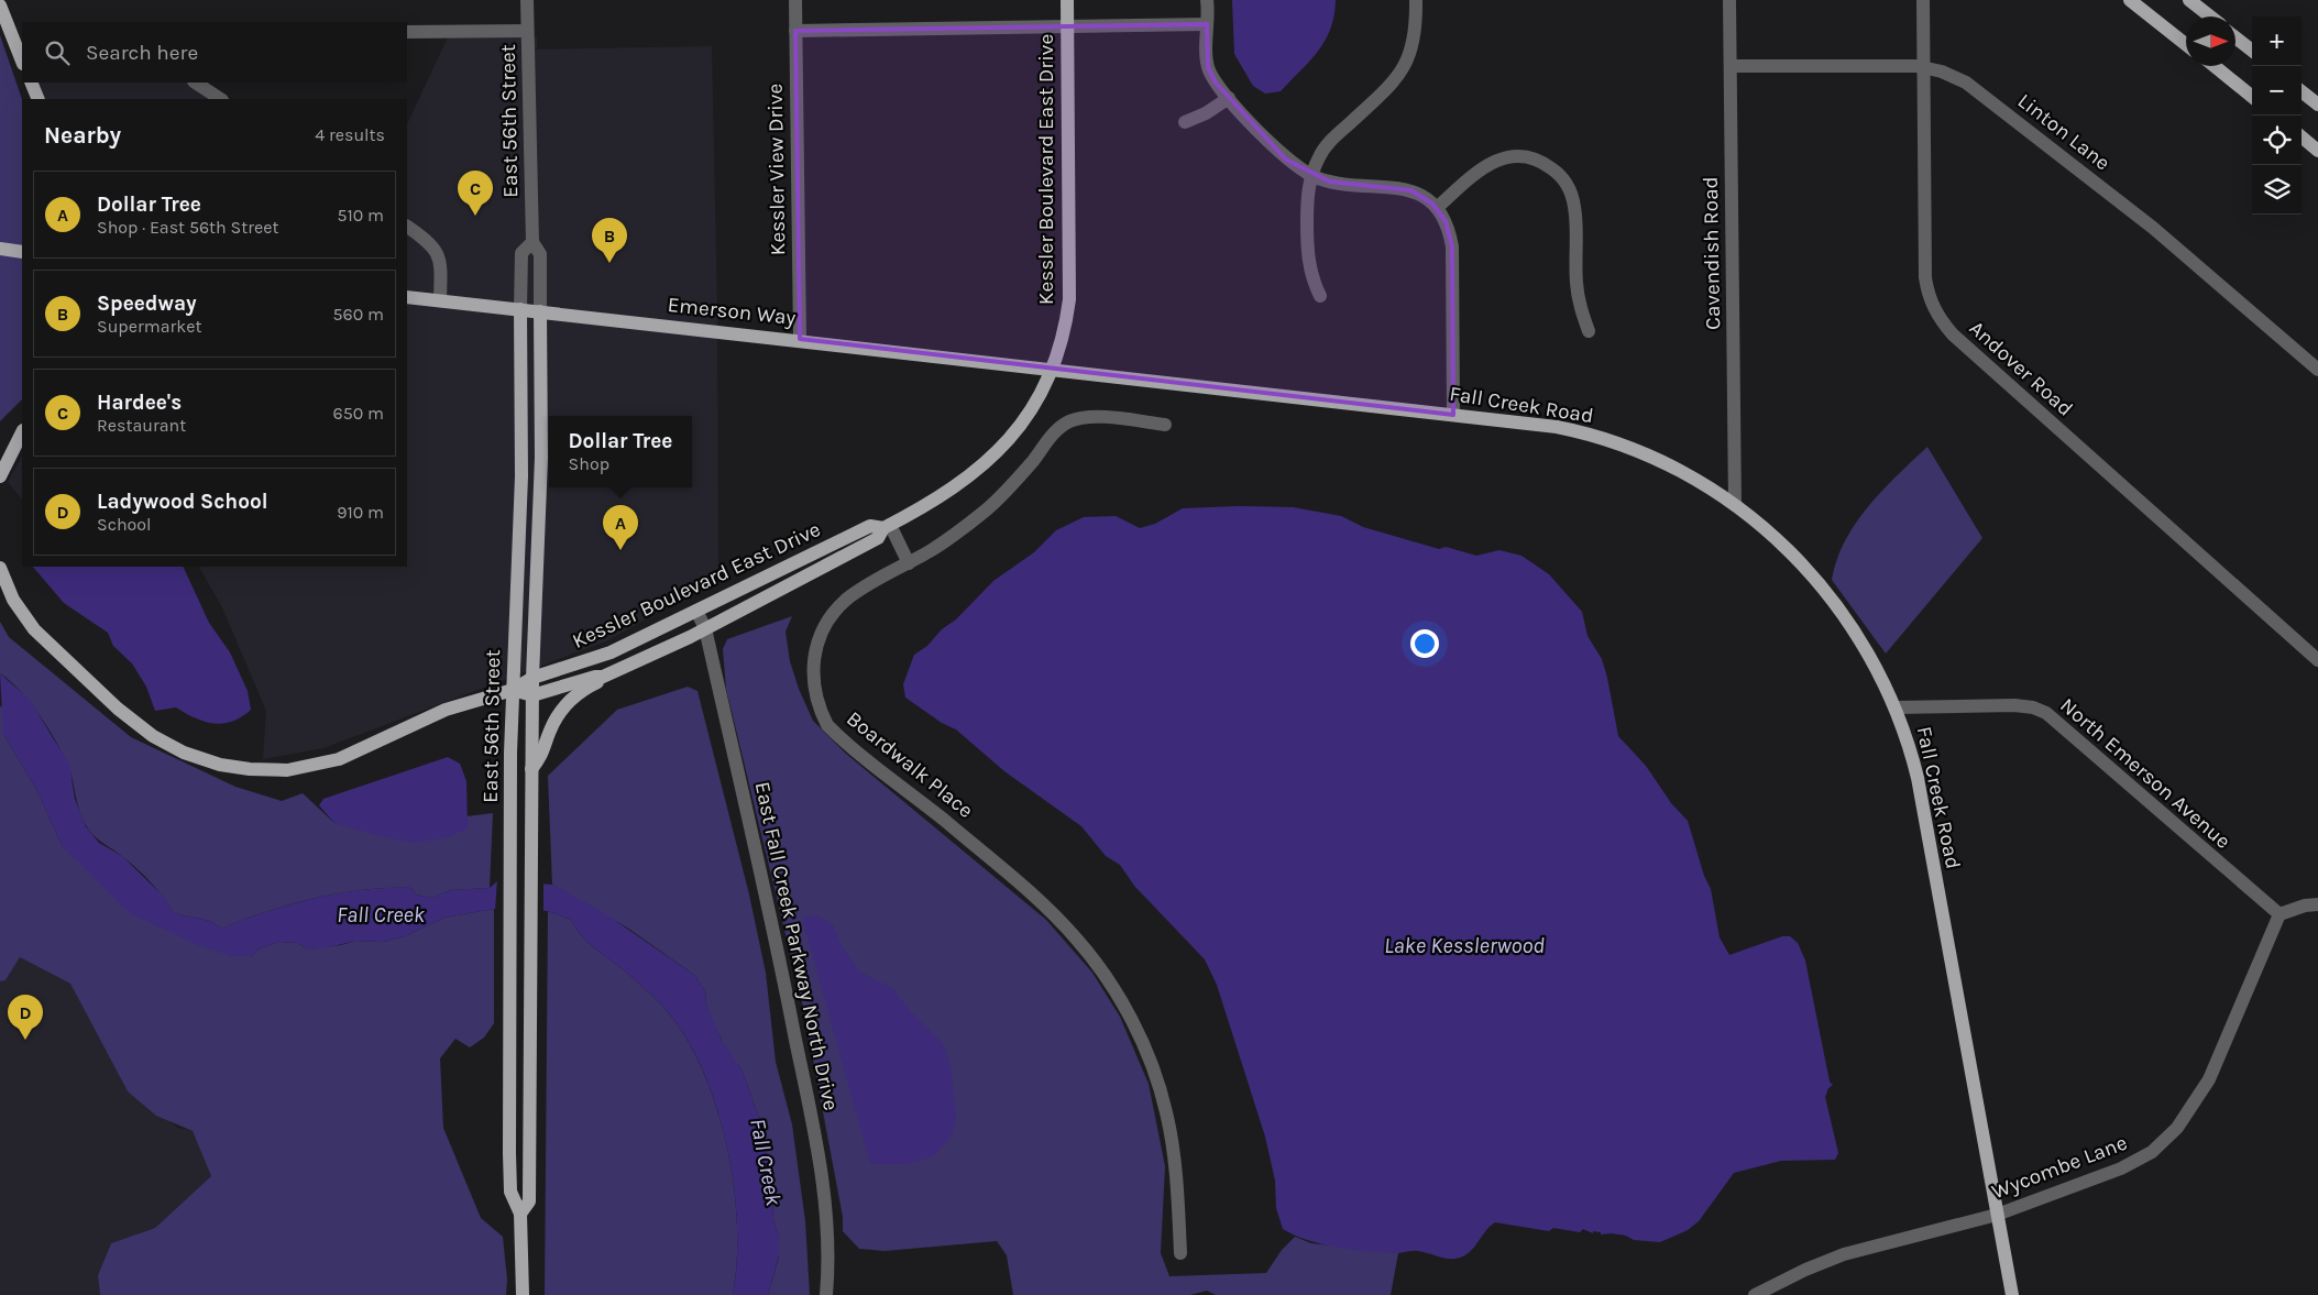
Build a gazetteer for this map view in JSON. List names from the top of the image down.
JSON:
{
  "streets": {
    "main road": [
      "East 56th Street",
      "Kessler Boulevard East Drive",
      "Emerson Way",
      "Fall Creek Road"
    ],
    "street": [
      "Linton Lane",
      "Kessler View Drive",
      "Cavendish Road",
      "Andover Road",
      "Boardwalk Place",
      "North Emerson Avenue",
      "East Fall Creek Parkway North Drive",
      "Wycombe Lane"
    ]
  },
  "crossings": [
    ["East 56th Street", "Kessler Boulevard East Drive"],
    ["East 56th Street", "Emerson Way"],
    ["Linton Lane", "Cavendish Road"],
    ["Linton Lane", "Andover Road"],
    ["Kessler View Drive", "Emerson Way"],
    ["Kessler Boulevard East Drive", "Emerson Way"],
    ["Kessler Boulevard East Drive", "Fall Creek Road"],
    ["Kessler Boulevard East Drive", "East Fall Creek Parkway North Drive"],
    ["Cavendish Road", "Fall Creek Road"],
    ["Emerson Way", "Fall Creek Road"],
    ["Fall Creek Road", "North Emerson Avenue"],
    ["Fall Creek Road", "Wycombe Lane"],
    ["North Emerson Avenue", "Wycombe Lane"]
  ],
  "water": ["Fall Creek", "Lake Kesslerwood"],
  "north": "right",
  "page": {
    "map_buttons": ["+", "−"],
    "search": "Search here",
    "heading": ["Nearby", "4 results"],
    "pins": [
      "C",
      "B",
      "A",
      "D"
    ],
    "list": [
      {
        "mark": "A",
        "name": "Dollar Tree",
        "note": "Shop · East 56th Street",
        "value": "510 m"
      },
      {
        "mark": "B",
        "name": "Speedway",
        "note": "Supermarket",
        "value": "560 m"
      },
      {
        "mark": "C",
        "name": "Hardee's",
        "note": "Restaurant",
        "value": "650 m"
      },
      {
        "mark": "D",
        "name": "Ladywood School",
        "note": "School",
        "value": "910 m"
      }
    ],
    "popup": ["Dollar Tree", "Shop"]
  }
}
